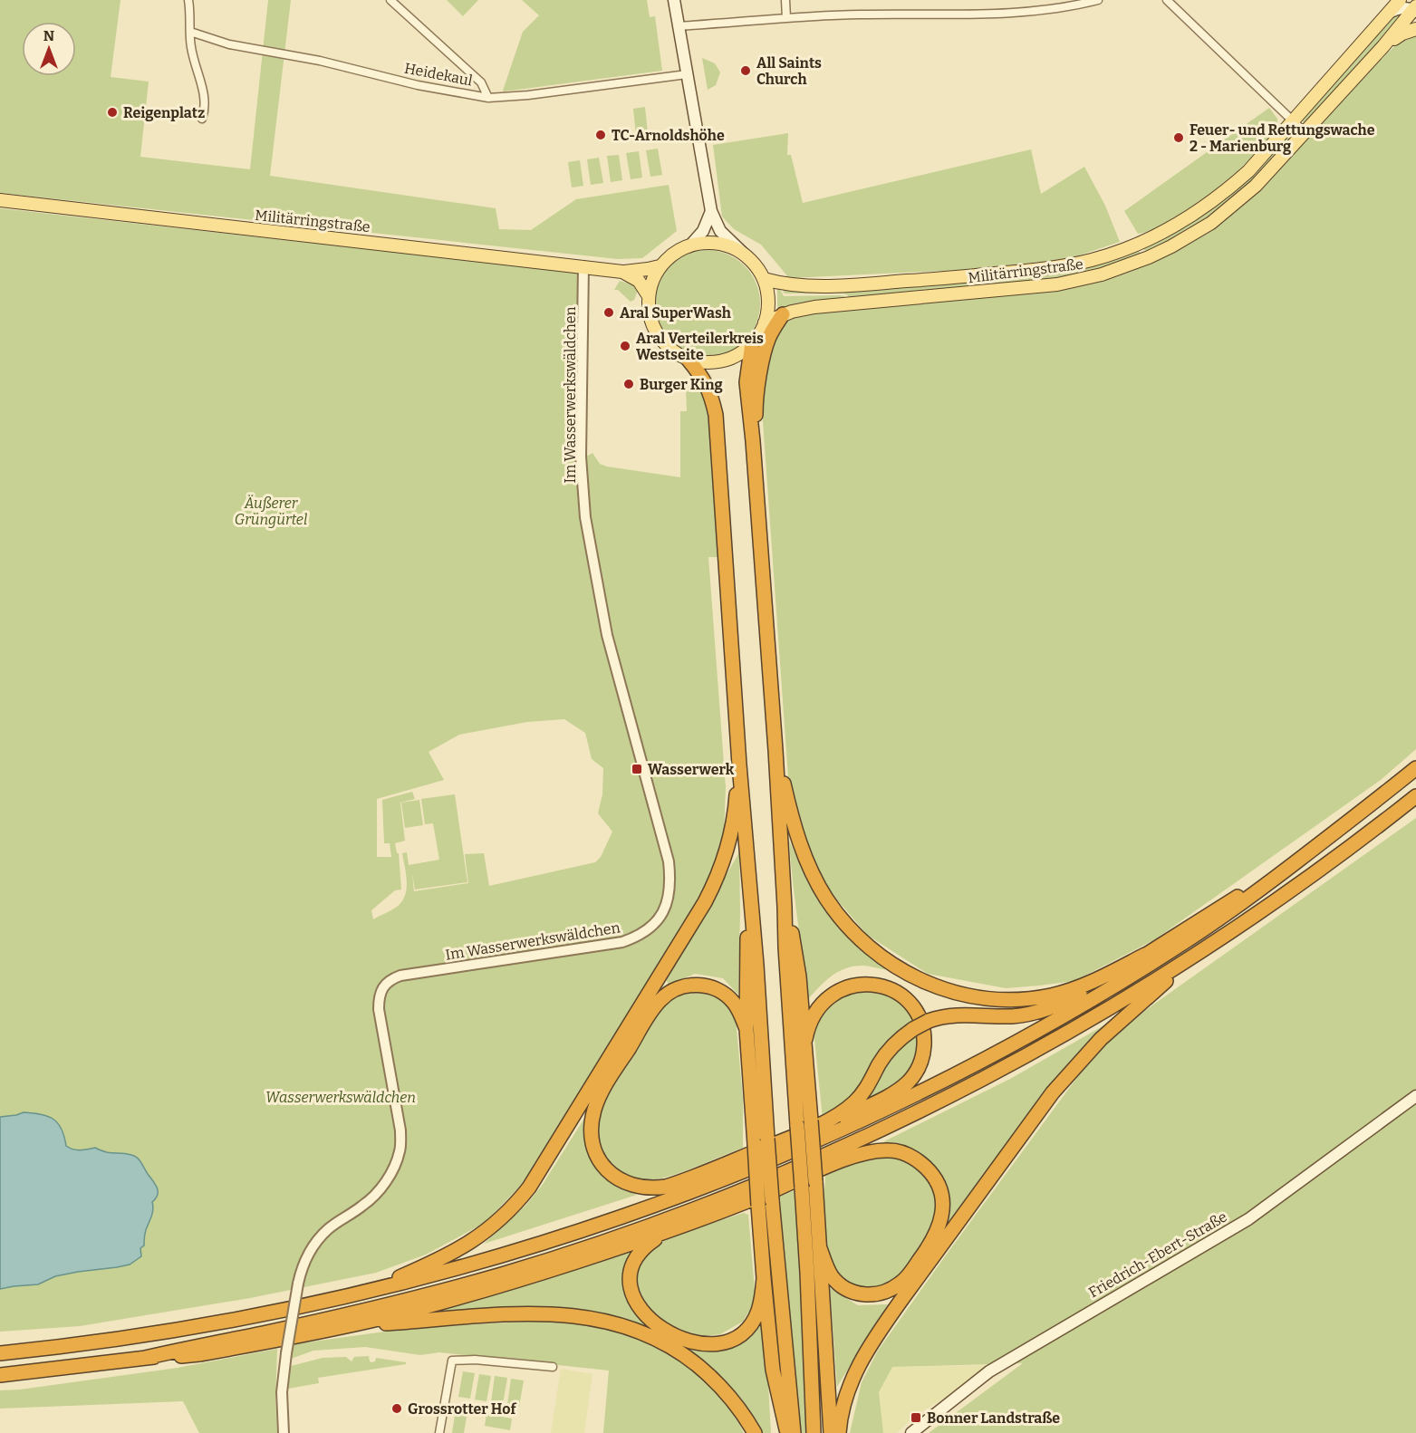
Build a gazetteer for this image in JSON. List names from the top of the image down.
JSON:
{
  "streets": {
    "main road": ["Militärringstraße", "Friedrich-Ebert-Straße"],
    "street": ["Heidekaul", "Im Wasserwerkswäldchen"]
  },
  "crossings": [
    ["Militärringstraße", "Im Wasserwerkswäldchen"]
  ],
  "parks": ["Äußerer Grüngürtel", "Wasserwerkswäldchen"],
  "places": {
    "other": [
      "All Saints Church",
      "Reigenplatz",
      "TC-Arnoldshöhe",
      "Feuer- und Rettungswache 2 - Marienburg",
      "Aral SuperWash",
      "Aral Verteilerkreis Westseite",
      "Burger King",
      "Grossrotter Hof"
    ],
    "transit": ["Wasserwerk", "Bonner Landstraße"]
  },
  "north": "top"
}
